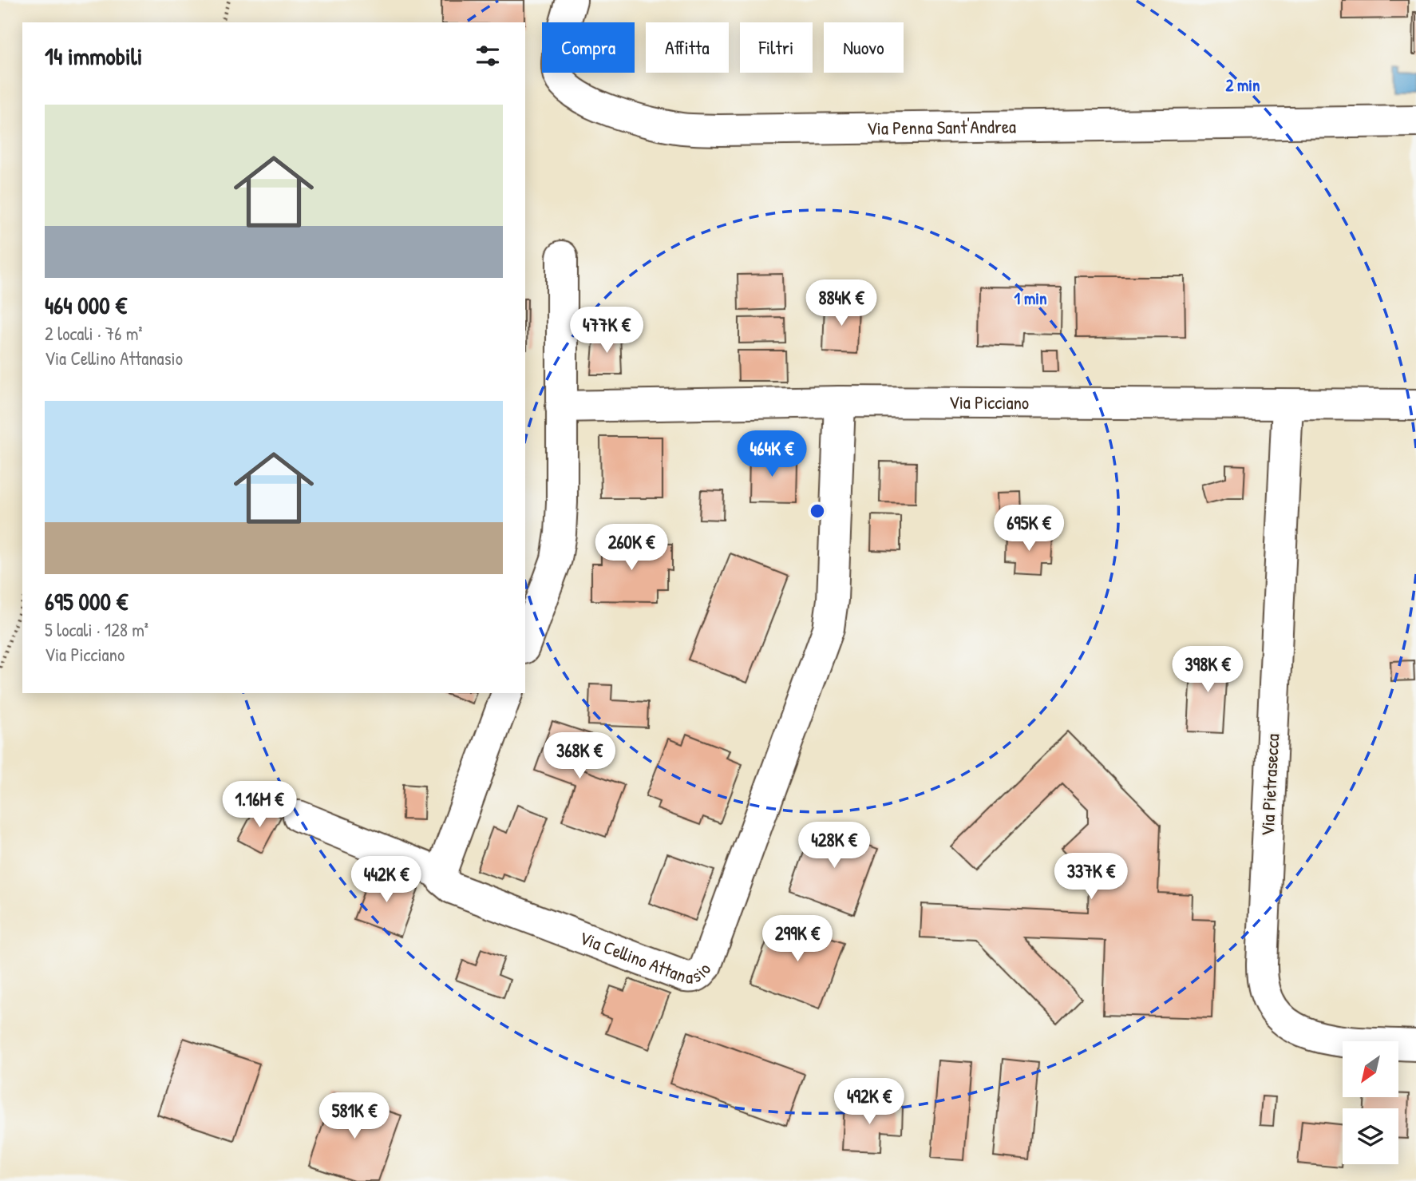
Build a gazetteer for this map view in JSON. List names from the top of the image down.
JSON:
{
  "streets": {
    "street": [
      "Via Penna Sant'Andrea",
      "Via Picciano",
      "Via Pietrasecca",
      "Via Cellino Attanasio"
    ]
  },
  "crossings": [
    ["Via Picciano", "Via Pietrasecca"],
    ["Via Picciano", "Via Cellino Attanasio"]
  ],
  "north": "bottom left",
  "page": {
    "chip": [
      "Compra",
      "Affitta",
      "Filtri",
      "Nuovo"
    ],
    "heading": "14 immobili",
    "list": [
      {
        "name": "464 000 €",
        "note": "2 locali · 76 m² · Via Cellino Attanasio"
      },
      {
        "name": "695 000 €",
        "note": "5 locali · 128 m² · Via Picciano"
      }
    ],
    "price": [
      "884K €",
      "477K €",
      "464K €",
      "695K €",
      "260K €",
      "398K €",
      "368K €",
      "1.16M €",
      "428K €",
      "337K €",
      "442K €",
      "299K €",
      "492K €",
      "581K €"
    ]
  },
  "rings": ["2 min", "1 min"]
}
